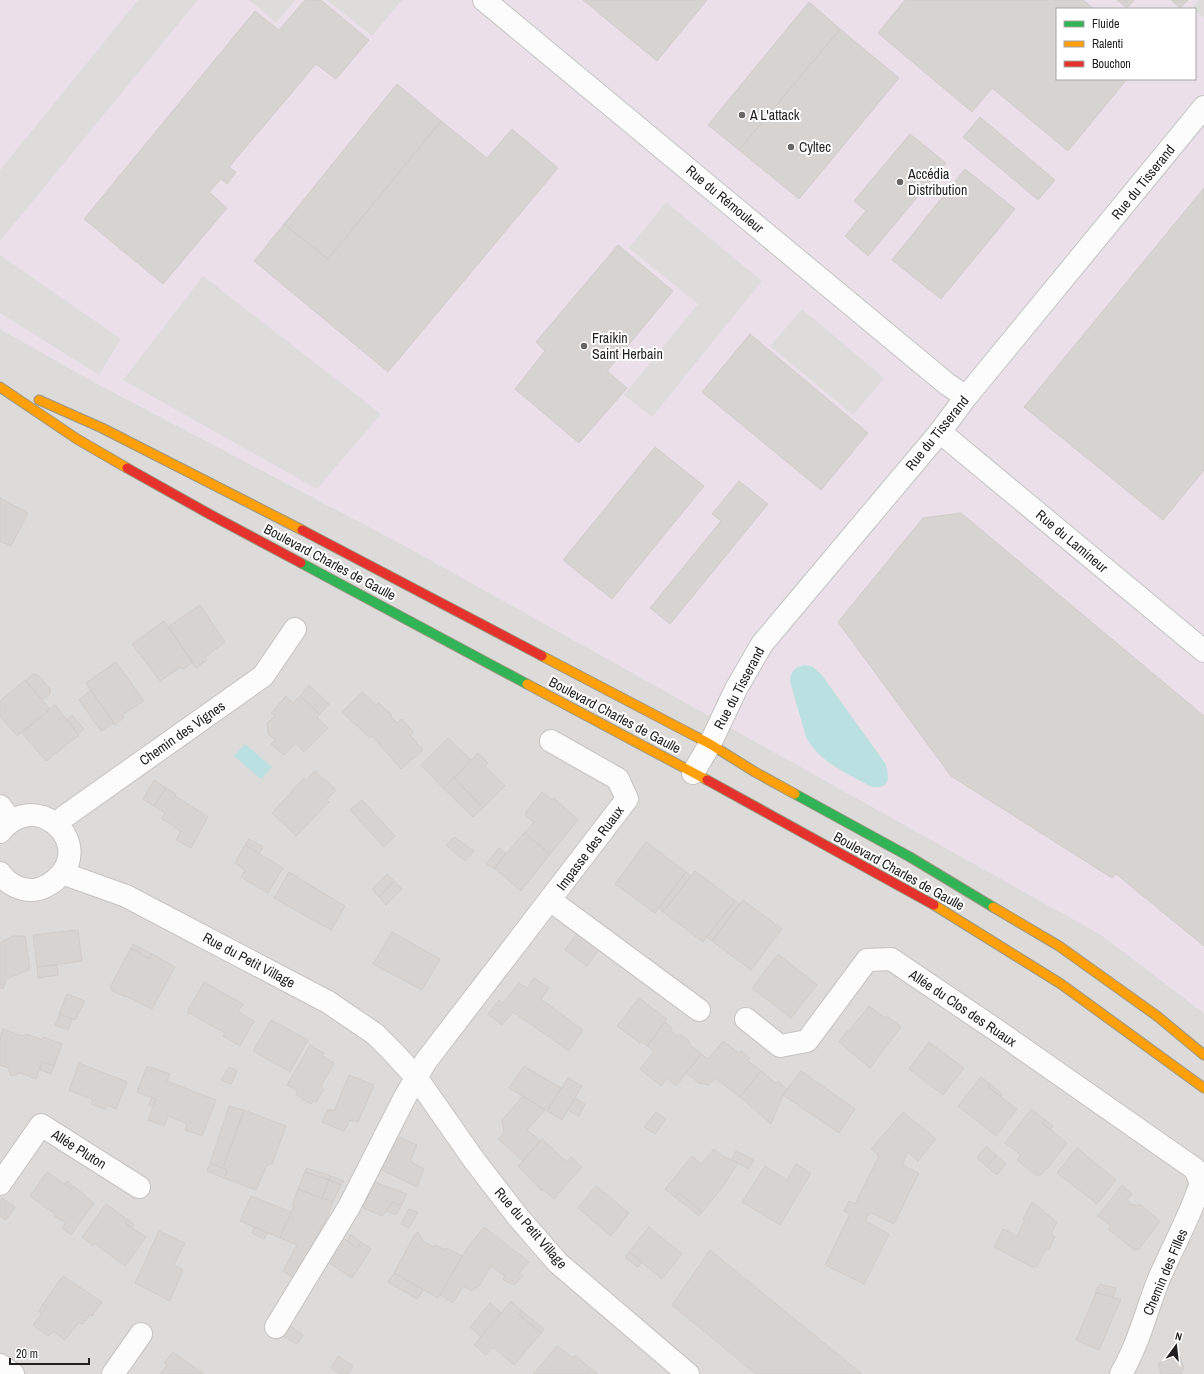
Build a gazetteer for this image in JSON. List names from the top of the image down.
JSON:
{
  "streets": {
    "street": [
      "Rue du Tisserand",
      "Rue du Rémouleur",
      "Rue du Lamineur",
      "Boulevard Charles de Gaulle",
      "Chemin des Vignes",
      "Impasse des Ruaux",
      "Rue du Petit Village",
      "Allée du Clos des Ruaux",
      "Allée Pluton",
      "Chemin des Filles"
    ]
  },
  "crossings": [
    ["Rue du Tisserand", "Rue du Rémouleur"],
    ["Rue du Tisserand", "Rue du Lamineur"],
    ["Rue du Tisserand", "Boulevard Charles de Gaulle"],
    ["Impasse des Ruaux", "Rue du Petit Village"],
    ["Allée du Clos des Ruaux", "Chemin des Filles"]
  ],
  "places": [
    "A L'attack",
    "Cyltec",
    "Accédia Distribution",
    "Fraikin Saint Herbain"
  ],
  "legend": ["Fluide", "Ralenti", "Bouchon"],
  "scale_bar": "20 m",
  "north": "top"
}
